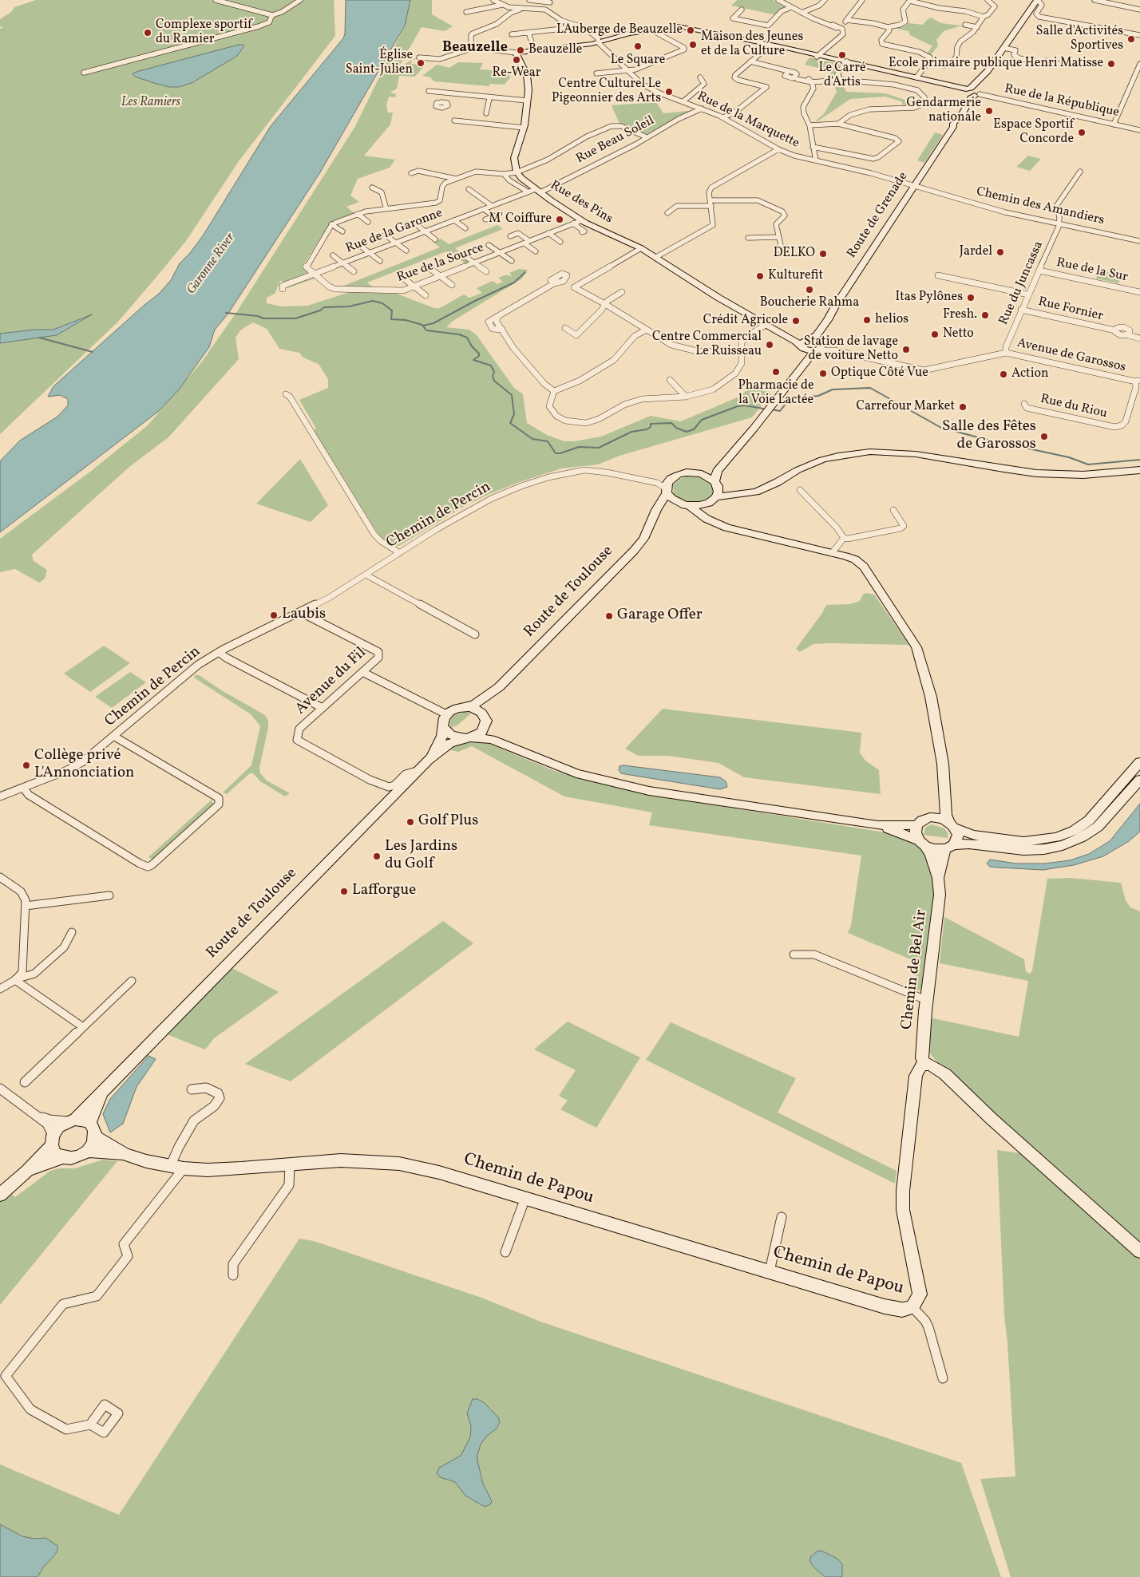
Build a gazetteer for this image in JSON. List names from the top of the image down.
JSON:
{
  "streets": {
    "main road": [
      "Rue des Pins",
      "Route de Grenade",
      "Route de Toulouse",
      "Chemin de Bel Air",
      "Chemin de Papou"
    ],
    "street": [
      "Rue de la République",
      "Rue de la Marquette",
      "Rue Beau Soleil",
      "Chemin des Amandiers",
      "Rue de la Garonne",
      "Rue de la Source",
      "Rue de la Sur",
      "Rue du Juncassa",
      "Rue Fornier",
      "Avenue de Garossos",
      "Rue du Riou",
      "Chemin de Percin",
      "Avenue du Fil"
    ]
  },
  "crossings": [
    ["Rue de la République", "Route de Grenade"],
    ["Rue de la Marquette", "Rue Beau Soleil"],
    ["Rue de la Marquette", "Chemin des Amandiers"],
    ["Rue de la Marquette", "Route de Grenade"],
    ["Rue Beau Soleil", "Rue des Pins"],
    ["Rue Beau Soleil", "Rue de la Garonne"],
    ["Rue des Pins", "Route de Grenade"],
    ["Rue des Pins", "Rue de la Garonne"],
    ["Rue des Pins", "Rue de la Source"],
    ["Chemin des Amandiers", "Route de Grenade"],
    ["Chemin des Amandiers", "Rue du Juncassa"],
    ["Route de Grenade", "Avenue de Garossos"],
    ["Rue de la Garonne", "Rue de la Source"],
    ["Rue de la Sur", "Rue du Juncassa"],
    ["Rue du Juncassa", "Rue Fornier"],
    ["Rue du Juncassa", "Avenue de Garossos"],
    ["Avenue de Garossos", "Rue du Riou"],
    ["Chemin de Percin", "Route de Toulouse"],
    ["Chemin de Percin", "Avenue du Fil"],
    ["Route de Toulouse", "Avenue du Fil"],
    ["Route de Toulouse", "Chemin de Papou"],
    ["Chemin de Bel Air", "Chemin de Papou"]
  ],
  "districts": ["Beauzelle"],
  "water": ["Garonne River"],
  "parks": ["Les Ramiers"],
  "places": [
    "L'Auberge de Beauzelle",
    "Complexe sportif du Ramier",
    "Salle d'Activités Sportives",
    "Maison des Jeunes et de la Culture",
    "Le Square",
    "Beauzelle",
    "Le Carré d'Artis",
    "Re-Wear",
    "Église Saint-Julien",
    "Ecole primaire publique Henri Matisse",
    "Centre Culturel Le Pigeonnier des Arts",
    "Gendarmerie nationale",
    "Espace Sportif Concorde",
    "M' Coiffure",
    "Jardel",
    "DELKO",
    "Kulturefit",
    "Boucherie Rahma",
    "Itas Pylônes",
    "Fresh.",
    "helios",
    "Crédit Agricole",
    "Netto",
    "Centre Commercial Le Ruisseau",
    "Station de lavage de voiture Netto",
    "Pharmacie de la Voie Lactée",
    "Optique Côté Vue",
    "Action",
    "Carrefour Market",
    "Salle des Fêtes de Garossos",
    "Laubis",
    "Garage Offer",
    "Collège privé L'Annonciation",
    "Golf Plus",
    "Les Jardins du Golf",
    "Lafforgue"
  ]
}
